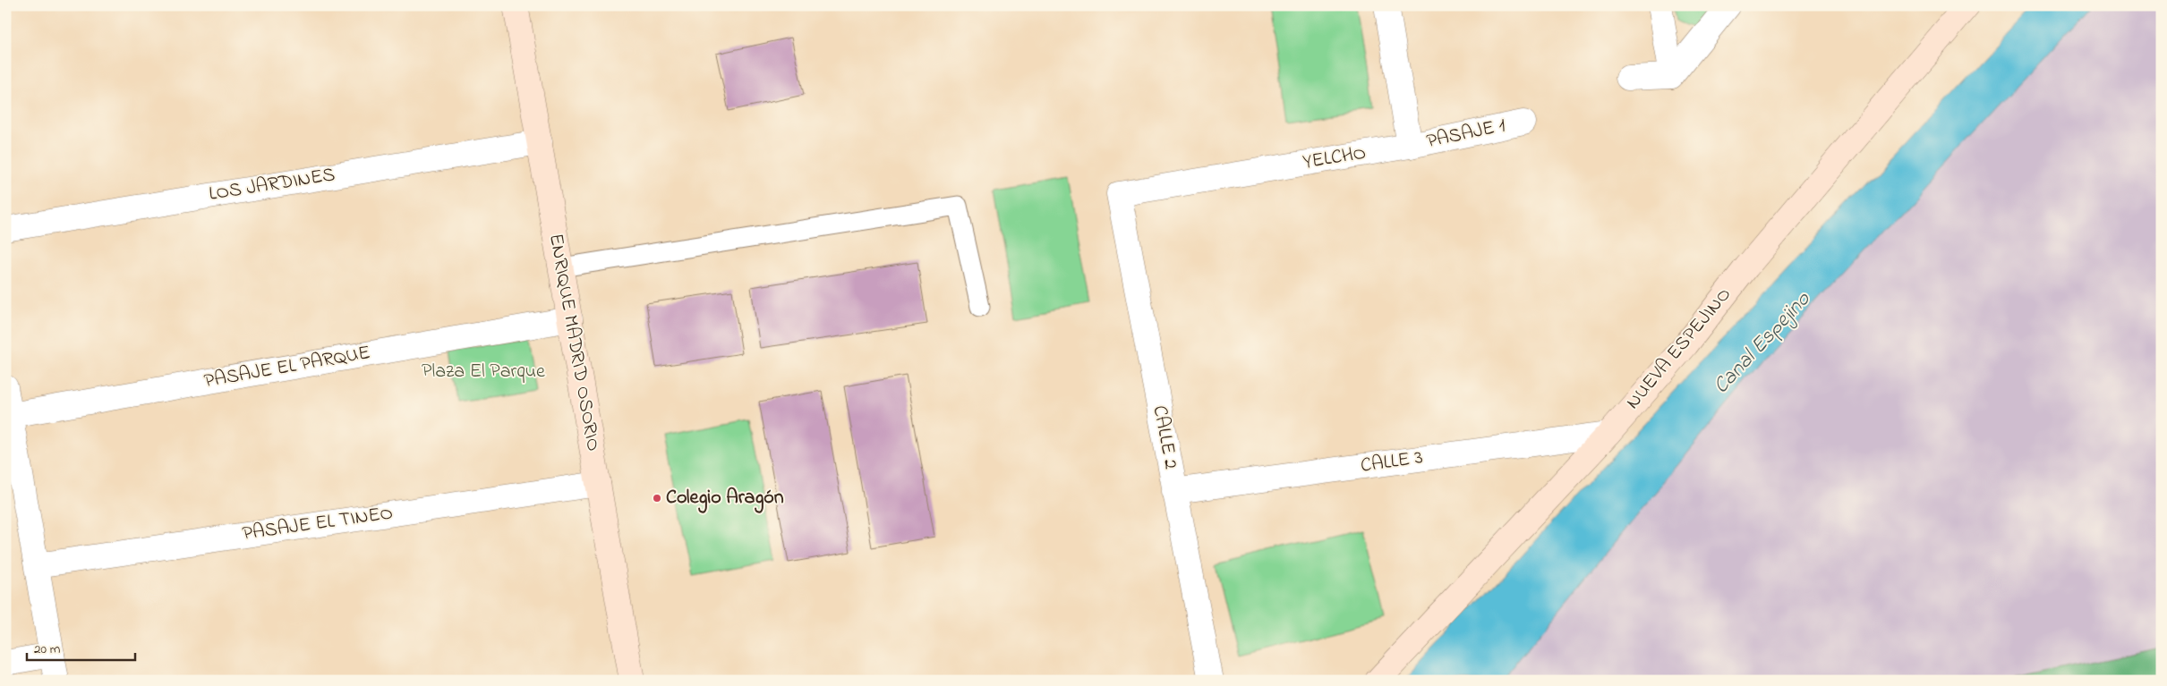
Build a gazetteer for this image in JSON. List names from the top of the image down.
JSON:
{
  "streets": {
    "street": [
      "PASAJE 1",
      "YELCHO",
      "LOS JARDINES",
      "ENRIQUE MADRID OSORIO",
      "NUEVA ESPEJINO",
      "PASAJE EL PARQUE",
      "CALLE 2",
      "CALLE 3",
      "PASAJE EL TINEO"
    ]
  },
  "crossings": [
    ["PASAJE 1", "YELCHO"],
    ["YELCHO", "CALLE 2"],
    ["LOS JARDINES", "ENRIQUE MADRID OSORIO"],
    ["ENRIQUE MADRID OSORIO", "PASAJE EL PARQUE"],
    ["ENRIQUE MADRID OSORIO", "PASAJE EL TINEO"],
    ["NUEVA ESPEJINO", "CALLE 3"],
    ["CALLE 2", "CALLE 3"]
  ],
  "water": ["Canal Espejino"],
  "parks": ["Plaza El Parque"],
  "places": ["Colegio Aragón"],
  "scale_bar": "20 m"
}
